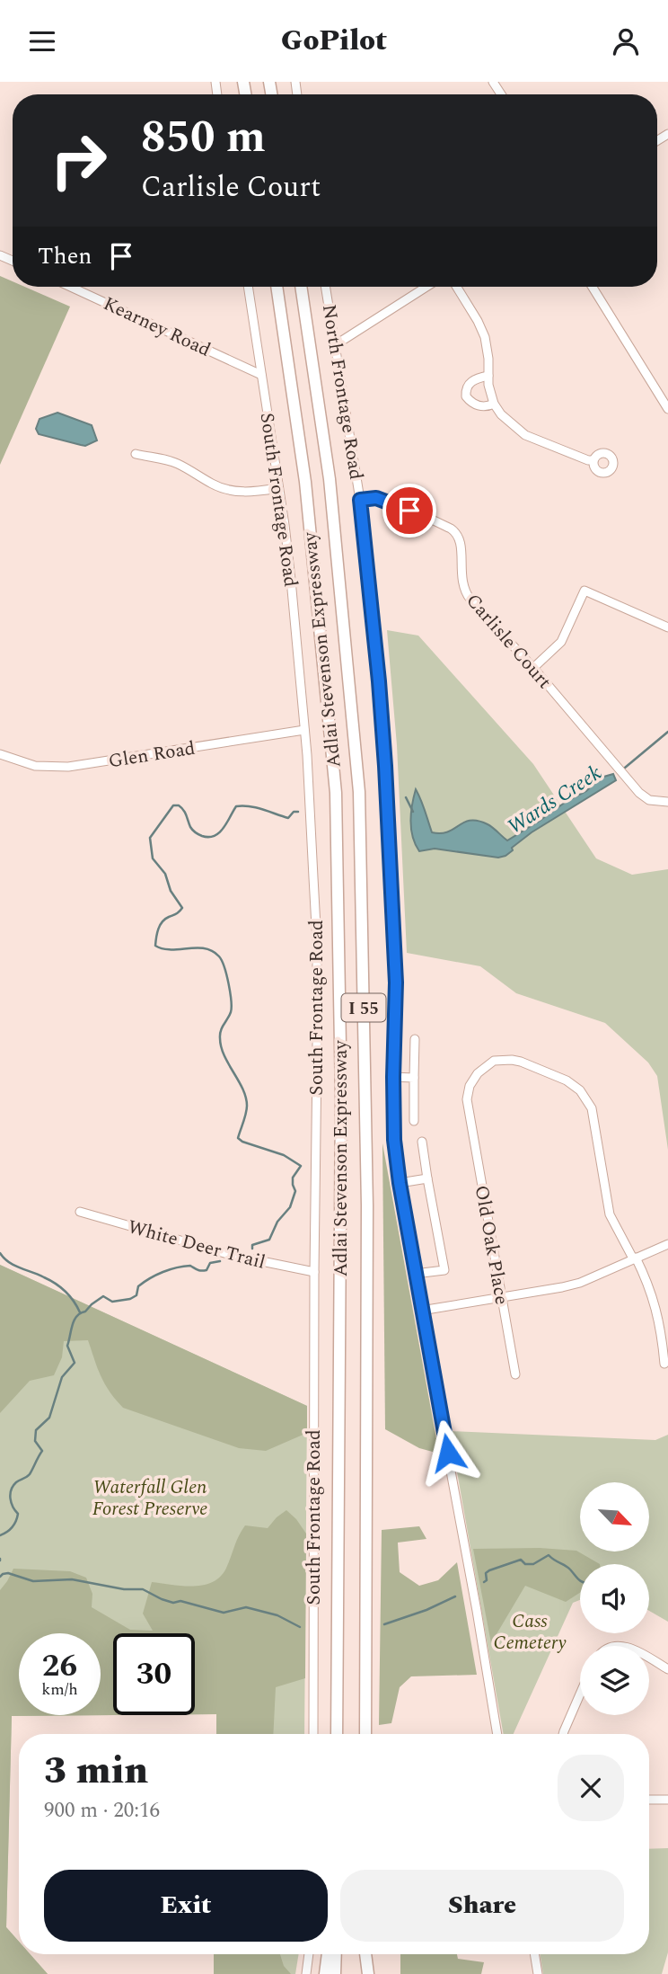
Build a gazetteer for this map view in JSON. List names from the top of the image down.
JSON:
{
  "streets": {
    "highway": ["Adlai Stevenson Expressway", "I 55"],
    "street": [
      "Kearney Road",
      "North Frontage Road",
      "South Frontage Road",
      "Carlisle Court",
      "Glen Road",
      "White Deer Trail",
      "Old Oak Place"
    ]
  },
  "crossings": [
    ["Kearney Road", "South Frontage Road"],
    ["North Frontage Road", "Carlisle Court"],
    ["South Frontage Road", "Glen Road"],
    ["South Frontage Road", "White Deer Trail"]
  ],
  "water": ["Wards Creek"],
  "parks": ["Waterfall Glen Forest Preserve", "Cass Cemetery"],
  "north": "bottom right",
  "page": {
    "header": "GoPilot",
    "turn": ["850 m", "Carlisle Court"],
    "then": "Then",
    "speed": "26 km/h",
    "limit": "30",
    "heading": ["3 min", "900 m · 20:16"],
    "buttons": ["Exit", "Share"]
  }
}
